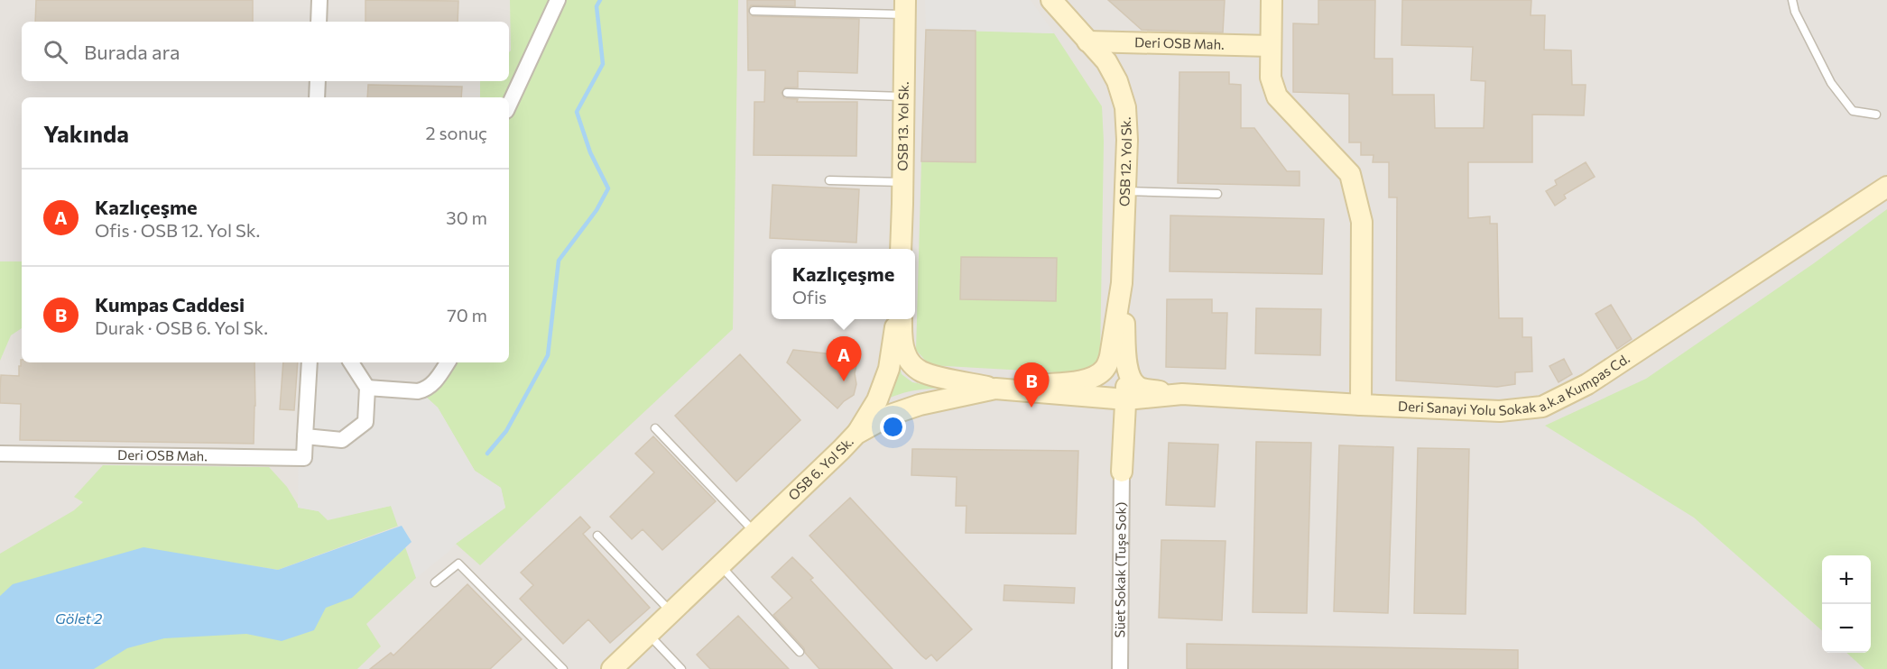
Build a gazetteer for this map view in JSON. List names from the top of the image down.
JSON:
{
  "streets": {
    "main road": [
      "Deri OSB Mah.",
      "OSB 13. Yol Sk.",
      "OSB 12. Yol Sk.",
      "Deri Sanayi Yolu Sokak a.k.a Kumpas Cd.",
      "OSB 6. Yol Sk."
    ],
    "street": ["Süet Sokak (Tuşe Sok)"]
  },
  "crossings": [
    ["Deri OSB Mah.", "OSB 12. Yol Sk."],
    ["Deri Sanayi Yolu Sokak a.k.a Kumpas Cd.", "OSB 6. Yol Sk."]
  ],
  "water": ["Gölet 2"],
  "page": {
    "search": "Burada ara",
    "heading": ["Yakında", "2 sonuç"],
    "list": [
      {
        "mark": "A",
        "name": "Kazlıçeşme",
        "note": "Ofis · OSB 12. Yol Sk.",
        "value": "30 m"
      },
      {
        "mark": "B",
        "name": "Kumpas Caddesi",
        "note": "Durak · OSB 6. Yol Sk.",
        "value": "70 m"
      }
    ],
    "popup": ["Kazlıçeşme", "Ofis"],
    "pins": ["A", "B"],
    "map_buttons": ["+", "−"]
  }
}
